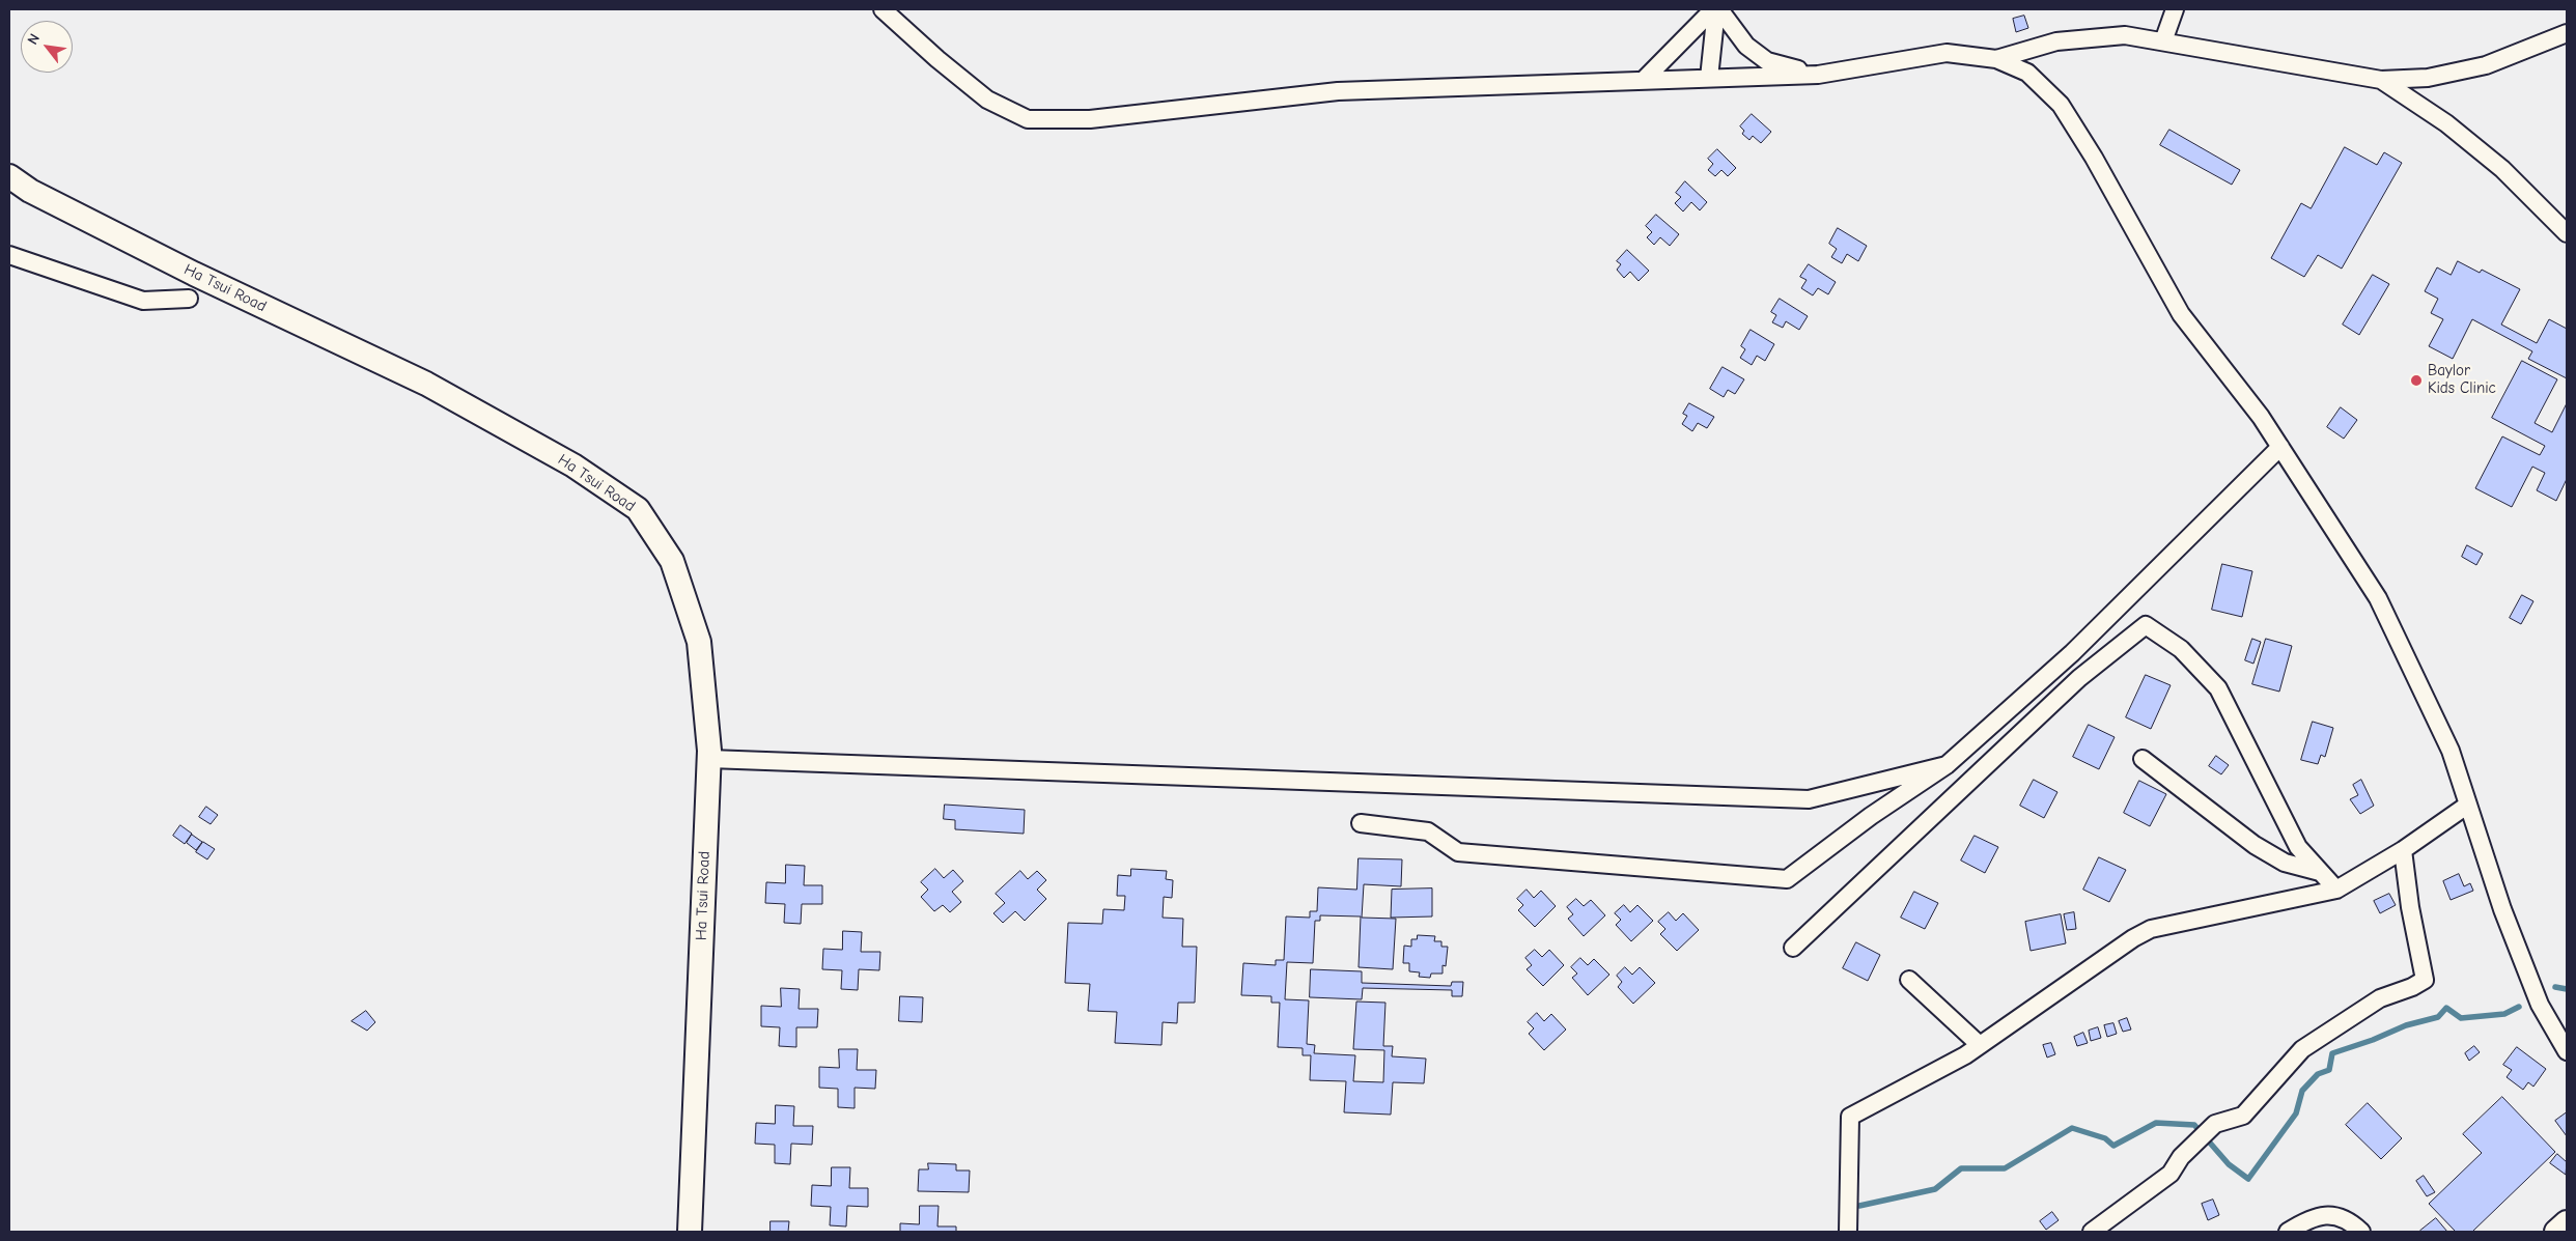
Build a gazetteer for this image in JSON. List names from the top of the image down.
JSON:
{
  "streets": {
    "street": ["Ha Tsui Road"]
  },
  "places": ["Baylor Kids Clinic"],
  "north": "top left"
}
